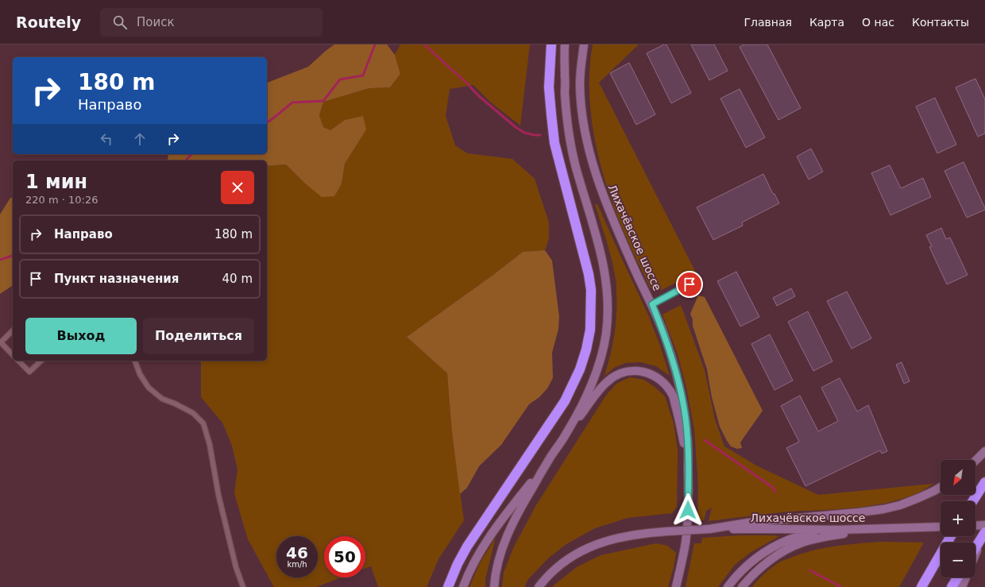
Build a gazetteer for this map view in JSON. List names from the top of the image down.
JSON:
{
  "streets": {
    "main road": ["Лихачёвское шоссе"]
  },
  "north": "bottom left",
  "page": {
    "header": "Routely",
    "search": "Поиск",
    "nav": [
      "Главная",
      "Карта",
      "О нас",
      "Контакты"
    ],
    "turn": ["180 m", "Направо"],
    "heading": ["1 мин", "220 m · 10:26"],
    "list": [
      {
        "name": "Направо",
        "value": "180 m"
      },
      {
        "name": "Пункт назначения",
        "value": "40 m"
      }
    ],
    "buttons": ["Выход", "Поделиться"],
    "map_buttons": ["+", "−"],
    "speed": "46 km/h",
    "limit": "50"
  }
}
